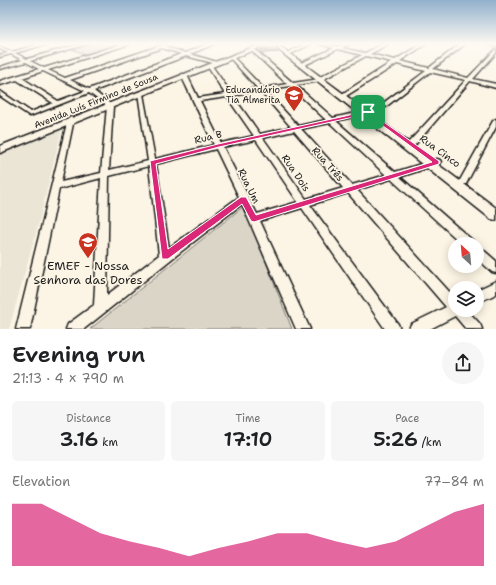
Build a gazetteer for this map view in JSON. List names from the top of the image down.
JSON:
{
  "streets": {
    "street": [
      "Avenida Luís Firmino de Sousa",
      "Rua B",
      "Rua Cinco",
      "Rua Três",
      "Rua Dois",
      "Rua Um"
    ]
  },
  "crossings": [
    ["Avenida Luís Firmino de Sousa", "Rua Dois"],
    ["Avenida Luís Firmino de Sousa", "Rua Um"],
    ["Rua B", "Rua Cinco"],
    ["Rua B", "Rua Três"],
    ["Rua B", "Rua Dois"],
    ["Rua B", "Rua Um"]
  ],
  "places": {
    "school or university": ["Educandário Tia Almerita", "EMEF - Nossa Senhora das Dores"]
  },
  "north": "top left",
  "page": {
    "heading": ["Evening run", "21:13 · 4 × 790 m"],
    "stats": [
      ["Distance", "3.16 km"],
      ["Time", "17:10"],
      ["Pace", "5:26 /km"]
    ],
    "chart": ["Elevation", "77–84 m"]
  }
}
